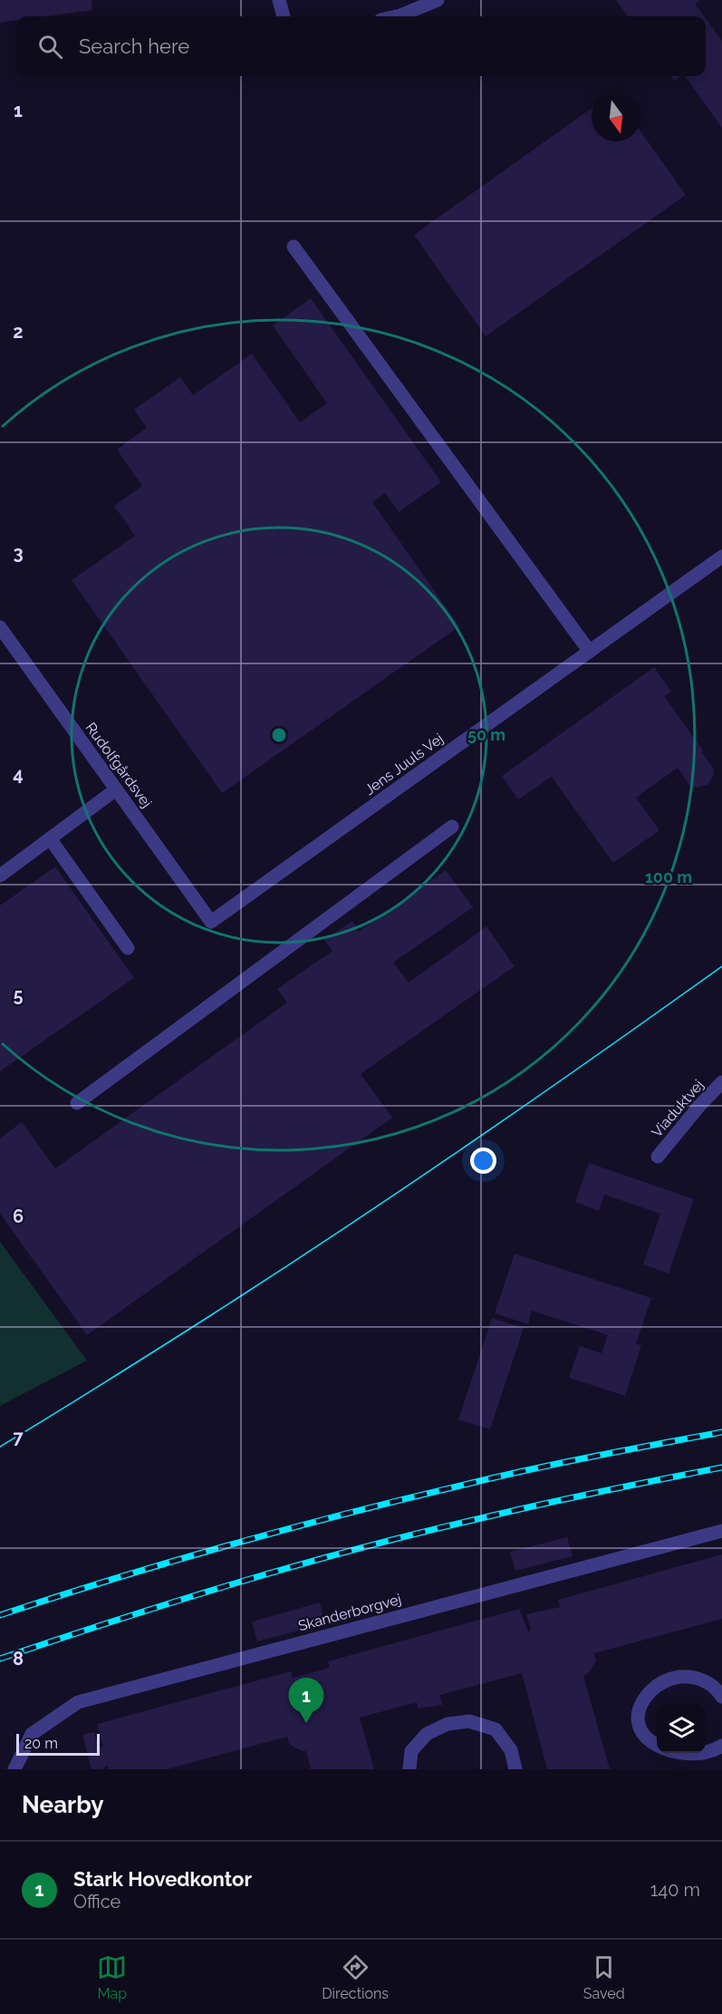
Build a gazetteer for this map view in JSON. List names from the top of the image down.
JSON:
{
  "streets": {
    "street": [
      "Jens Juuls Vej",
      "Rudolfgårdsvej",
      "Viaduktvej",
      "Skanderborgvej"
    ]
  },
  "crossings": [
    ["Jens Juuls Vej", "Rudolfgårdsvej"]
  ],
  "scale_bar": "20 m",
  "north": "bottom",
  "page": {
    "search": "Search here",
    "pins": "1",
    "scale": "20 m",
    "heading": "Nearby",
    "list": [
      {
        "mark": "1",
        "name": "Stark Hovedkontor",
        "note": "Office",
        "value": "140 m"
      }
    ],
    "nav": ["Map", "Directions", "Saved"]
  },
  "grid": {
    "rows": [
      "1",
      "2",
      "3",
      "4",
      "5",
      "6",
      "7",
      "8"
    ]
  },
  "rings": ["50 m", "100 m"]
}
